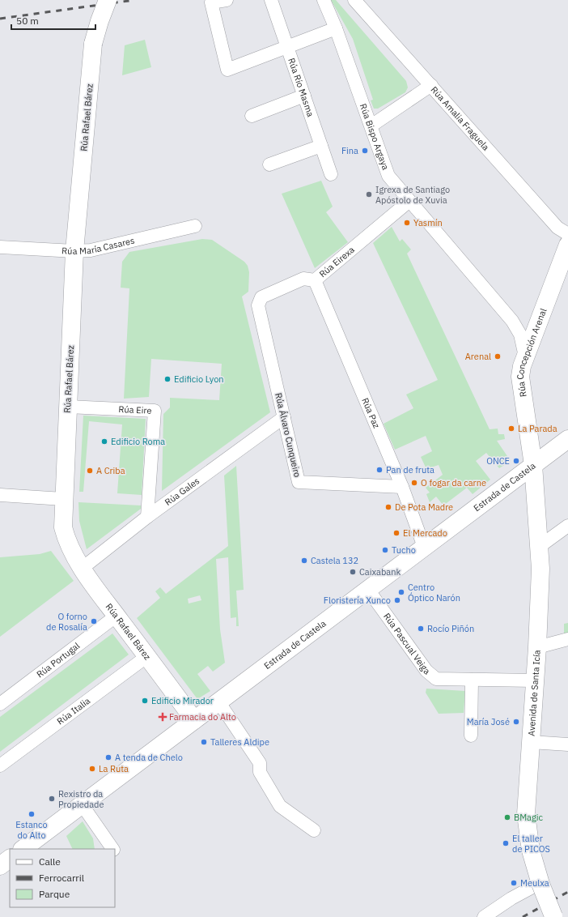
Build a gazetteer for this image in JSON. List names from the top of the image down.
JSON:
{
  "streets": {
    "street": [
      "Rúa Río Masma",
      "Rúa Rafael Bárez",
      "Rúa Amalia Fraguela",
      "Rúa Bispo Argaya",
      "Rúa María Casares",
      "Rúa Eirexa",
      "Rúa Concepción Arenal",
      "Rúa Eire",
      "Rúa Paz",
      "Rúa Álvaro Cunqueiro",
      "Estrada de Castela",
      "Rúa Gales",
      "Rúa Pascual Veiga",
      "Rúa Portugal",
      "Avenida de Santa Icía",
      "Rúa Italia"
    ]
  },
  "crossings": [
    ["Rúa Rafael Bárez", "Rúa María Casares"],
    ["Rúa Rafael Bárez", "Rúa Eire"],
    ["Rúa Rafael Bárez", "Estrada de Castela"],
    ["Rúa Rafael Bárez", "Rúa Gales"],
    ["Rúa Rafael Bárez", "Rúa Portugal"],
    ["Rúa Rafael Bárez", "Rúa Italia"],
    ["Rúa Bispo Argaya", "Rúa Eirexa"],
    ["Rúa Bispo Argaya", "Rúa Concepción Arenal"],
    ["Rúa Eirexa", "Rúa Paz"],
    ["Rúa Eirexa", "Rúa Álvaro Cunqueiro"],
    ["Rúa Concepción Arenal", "Estrada de Castela"],
    ["Rúa Concepción Arenal", "Avenida de Santa Icía"],
    ["Rúa Eire", "Rúa Gales"],
    ["Rúa Paz", "Rúa Álvaro Cunqueiro"],
    ["Rúa Paz", "Estrada de Castela"],
    ["Rúa Álvaro Cunqueiro", "Rúa Gales"],
    ["Estrada de Castela", "Rúa Pascual Veiga"],
    ["Estrada de Castela", "Avenida de Santa Icía"],
    ["Rúa Pascual Veiga", "Avenida de Santa Icía"]
  ],
  "places": {
    "other": [
      "Fina",
      "Igrexa de Santiago Apóstolo de Xuvia",
      "Yasmín",
      "Arenal",
      "Edificio Lyon",
      "La Parada",
      "Edificio Roma",
      "ONCE",
      "Pan de fruta",
      "A Criba",
      "O fogar da carne",
      "De Pota Madre",
      "El Mercado",
      "Tucho",
      "Castela 132",
      "Caixabank",
      "Centro Óptico Narón",
      "Floristería Xunco",
      "O forno de Rosalía",
      "Rocío Piñón",
      "Edificio Mirador",
      "María José",
      "Talleres Aldipe",
      "A tenda de Chelo",
      "La Ruta",
      "Rexistro da Propiedade",
      "Estanco do Alto",
      "BMagic",
      "El taller de PICOS",
      "Meulxa"
    ],
    "health": ["Farmacia do Alto"]
  },
  "legend": ["Calle", "Ferrocarril", "Parque"],
  "scale_bar": "50 m"
}
